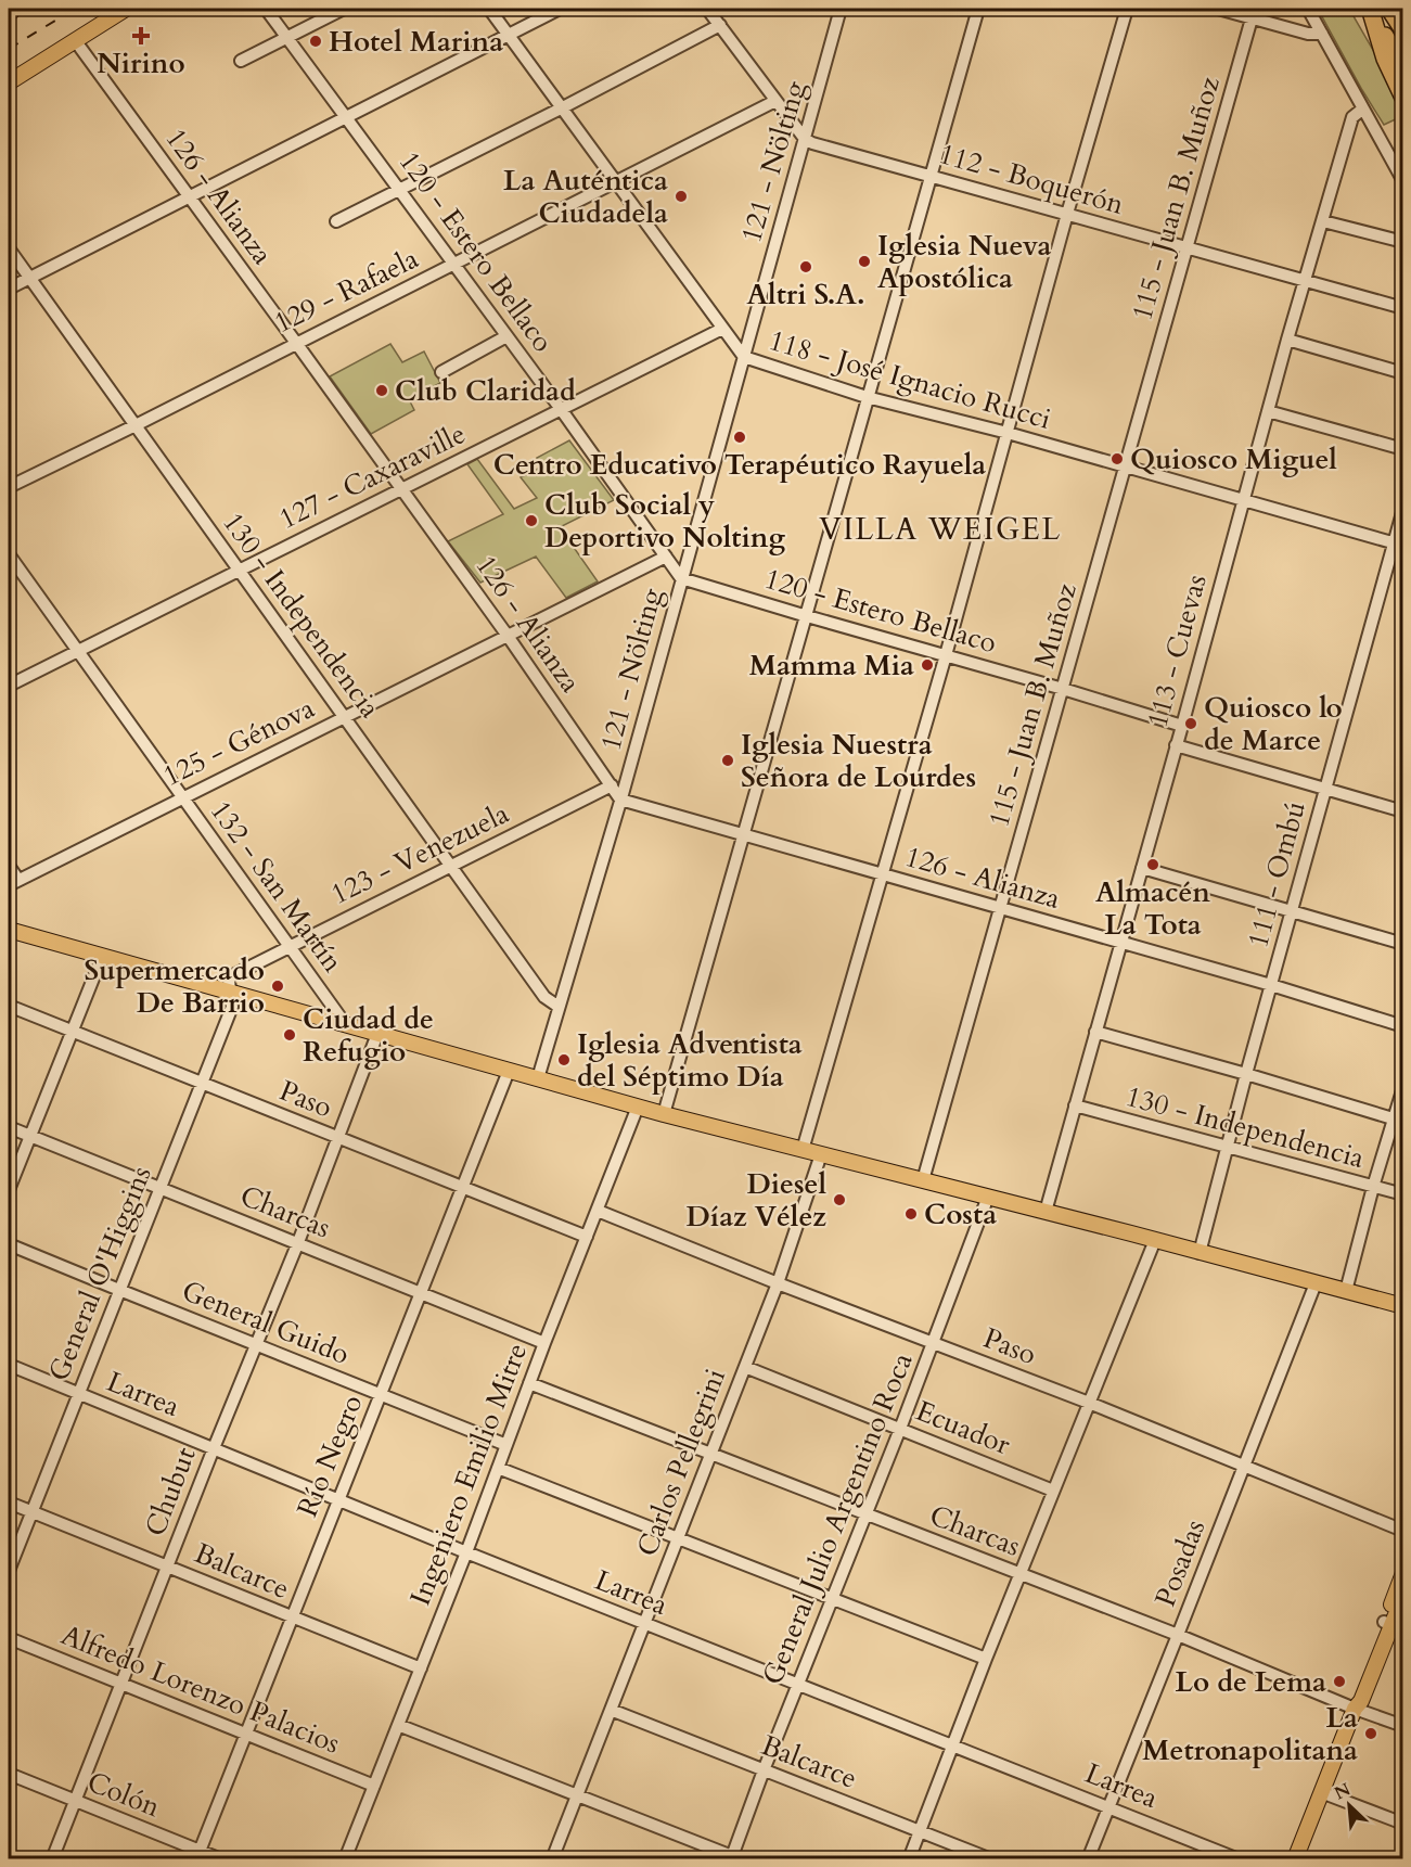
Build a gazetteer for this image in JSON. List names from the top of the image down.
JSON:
{
  "streets": {
    "street": [
      "121 - Nölting",
      "112 - Boquerón",
      "126 - Alianza",
      "115 - Juan B. Muñoz",
      "120 - Estero Bellaco",
      "129 - Rafaela",
      "118 - José Ignacio Rucci",
      "127 - Caxaraville",
      "130 - Independencia",
      "113 - Cuevas",
      "125 - Génova",
      "123 - Venezuela",
      "111 - Ombú",
      "132 - San Martín",
      "Paso",
      "Charcas",
      "General O'Higgins",
      "General Guido",
      "Larrea",
      "Ecuador",
      "Río Negro",
      "Carlos Pellegrini",
      "Ingeniero Emilio Mitre",
      "Chubut",
      "General Julio Argentino Roca",
      "Posadas",
      "Balcarce",
      "Alfredo Lorenzo Palacios",
      "Colón"
    ]
  },
  "crossings": [
    ["121 - Nölting", "112 - Boquerón"],
    ["121 - Nölting", "126 - Alianza"],
    ["121 - Nölting", "120 - Estero Bellaco"],
    ["121 - Nölting", "118 - José Ignacio Rucci"],
    ["121 - Nölting", "130 - Independencia"],
    ["112 - Boquerón", "115 - Juan B. Muñoz"],
    ["112 - Boquerón", "113 - Cuevas"],
    ["126 - Alianza", "115 - Juan B. Muñoz"],
    ["126 - Alianza", "129 - Rafaela"],
    ["126 - Alianza", "127 - Caxaraville"],
    ["126 - Alianza", "113 - Cuevas"],
    ["126 - Alianza", "125 - Génova"],
    ["126 - Alianza", "123 - Venezuela"],
    ["126 - Alianza", "111 - Ombú"],
    ["115 - Juan B. Muñoz", "120 - Estero Bellaco"],
    ["115 - Juan B. Muñoz", "118 - José Ignacio Rucci"],
    ["120 - Estero Bellaco", "129 - Rafaela"],
    ["120 - Estero Bellaco", "127 - Caxaraville"],
    ["120 - Estero Bellaco", "113 - Cuevas"],
    ["120 - Estero Bellaco", "125 - Génova"],
    ["129 - Rafaela", "118 - José Ignacio Rucci"],
    ["129 - Rafaela", "130 - Independencia"],
    ["118 - José Ignacio Rucci", "127 - Caxaraville"],
    ["118 - José Ignacio Rucci", "113 - Cuevas"],
    ["118 - José Ignacio Rucci", "111 - Ombú"],
    ["127 - Caxaraville", "130 - Independencia"],
    ["127 - Caxaraville", "132 - San Martín"],
    ["130 - Independencia", "113 - Cuevas"],
    ["130 - Independencia", "125 - Génova"],
    ["130 - Independencia", "123 - Venezuela"],
    ["130 - Independencia", "111 - Ombú"],
    ["125 - Génova", "132 - San Martín"],
    ["123 - Venezuela", "132 - San Martín"],
    ["123 - Venezuela", "General O'Higgins"],
    ["Paso", "General O'Higgins"],
    ["Paso", "Río Negro"],
    ["Paso", "Carlos Pellegrini"],
    ["Paso", "Ingeniero Emilio Mitre"],
    ["Paso", "Chubut"],
    ["Paso", "General Julio Argentino Roca"],
    ["Paso", "Posadas"],
    ["Charcas", "General O'Higgins"],
    ["Charcas", "Río Negro"],
    ["Charcas", "Carlos Pellegrini"],
    ["Charcas", "Ingeniero Emilio Mitre"],
    ["Charcas", "Chubut"],
    ["Charcas", "General Julio Argentino Roca"],
    ["Charcas", "Posadas"],
    ["General O'Higgins", "General Guido"],
    ["General O'Higgins", "Larrea"],
    ["General O'Higgins", "Balcarce"],
    ["General Guido", "Río Negro"],
    ["General Guido", "Ingeniero Emilio Mitre"],
    ["General Guido", "Chubut"],
    ["Larrea", "Río Negro"],
    ["Larrea", "Carlos Pellegrini"],
    ["Larrea", "Ingeniero Emilio Mitre"],
    ["Larrea", "Chubut"],
    ["Larrea", "General Julio Argentino Roca"],
    ["Larrea", "Posadas"],
    ["Ecuador", "Carlos Pellegrini"],
    ["Ecuador", "General Julio Argentino Roca"],
    ["Río Negro", "Balcarce"],
    ["Río Negro", "Alfredo Lorenzo Palacios"],
    ["Río Negro", "Colón"],
    ["Carlos Pellegrini", "Balcarce"],
    ["Ingeniero Emilio Mitre", "Balcarce"],
    ["Ingeniero Emilio Mitre", "Alfredo Lorenzo Palacios"],
    ["Chubut", "Balcarce"],
    ["Chubut", "Alfredo Lorenzo Palacios"],
    ["Chubut", "Colón"],
    ["General Julio Argentino Roca", "Balcarce"]
  ],
  "districts": ["VILLA WEIGEL"],
  "places": {
    "health": ["Nirino"],
    "other": [
      "Hotel Marina",
      "La Auténtica Ciudadela",
      "Iglesia Nueva Apostólica",
      "Altri S.A.",
      "Club Claridad",
      "Centro Educativo Terapéutico Rayuela",
      "Quiosco Miguel",
      "Club Social y Deportivo Nolting",
      "Mamma Mia",
      "Quiosco lo de Marce",
      "Iglesia Nuestra Señora de Lourdes",
      "Almacén La Tota",
      "Supermercado De Barrio",
      "Ciudad de Refugio",
      "Iglesia Adventista del Séptimo Día",
      "Diesel Díaz Vélez",
      "Costa",
      "Lo de Lema",
      "La Metronapolitana"
    ]
  },
  "north": "top left"
}
